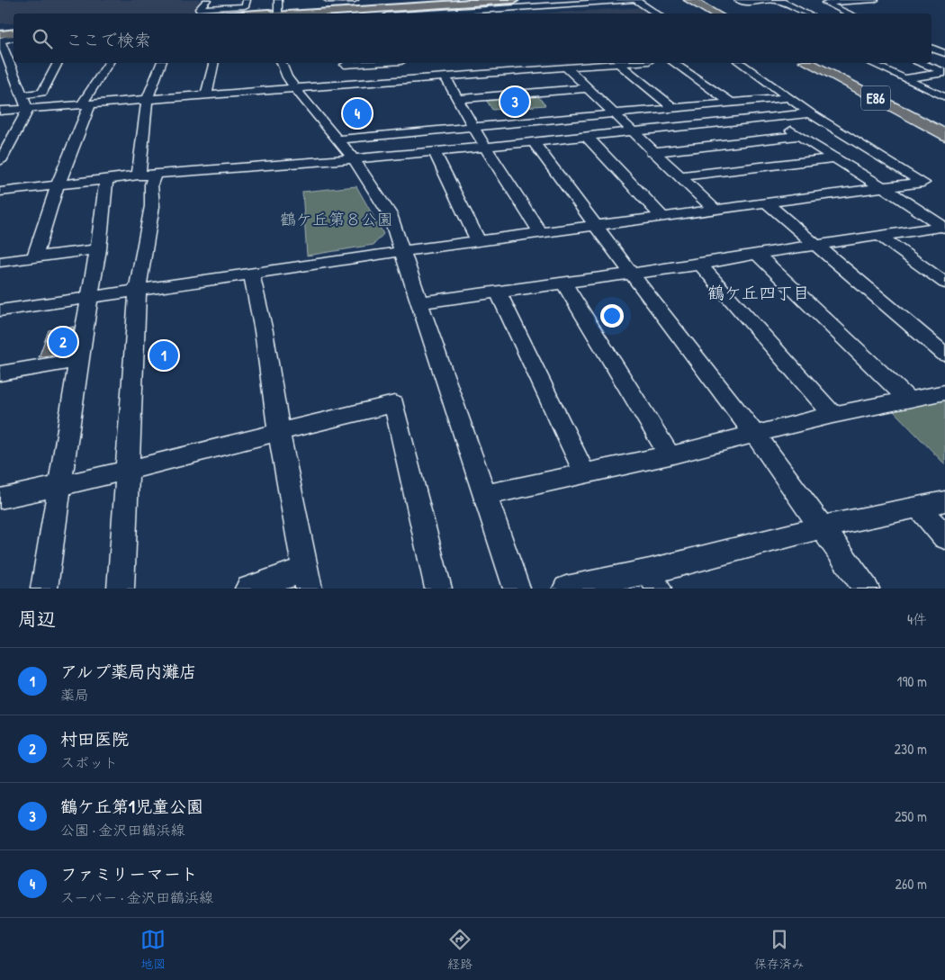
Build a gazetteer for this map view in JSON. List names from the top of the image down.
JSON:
{
  "streets": {
    "highway": ["E86"]
  },
  "districts": ["鶴ケ丘四丁目"],
  "parks": ["鶴ケ丘第８公園"],
  "page": {
    "search": "ここで検索",
    "pins": [
      "3",
      "4",
      "2",
      "1"
    ],
    "heading": ["周辺", "4件"],
    "list": [
      {
        "mark": "1",
        "name": "アルプ薬局内灘店",
        "note": "薬局",
        "value": "190 m"
      },
      {
        "mark": "2",
        "name": "村田医院",
        "note": "スポット",
        "value": "230 m"
      },
      {
        "mark": "3",
        "name": "鶴ケ丘第1児童公園",
        "note": "公園 · 金沢田鶴浜線",
        "value": "250 m"
      },
      {
        "mark": "4",
        "name": "ファミリーマート",
        "note": "スーパー · 金沢田鶴浜線",
        "value": "260 m"
      }
    ],
    "nav": ["地図", "経路", "保存済み"]
  }
}
